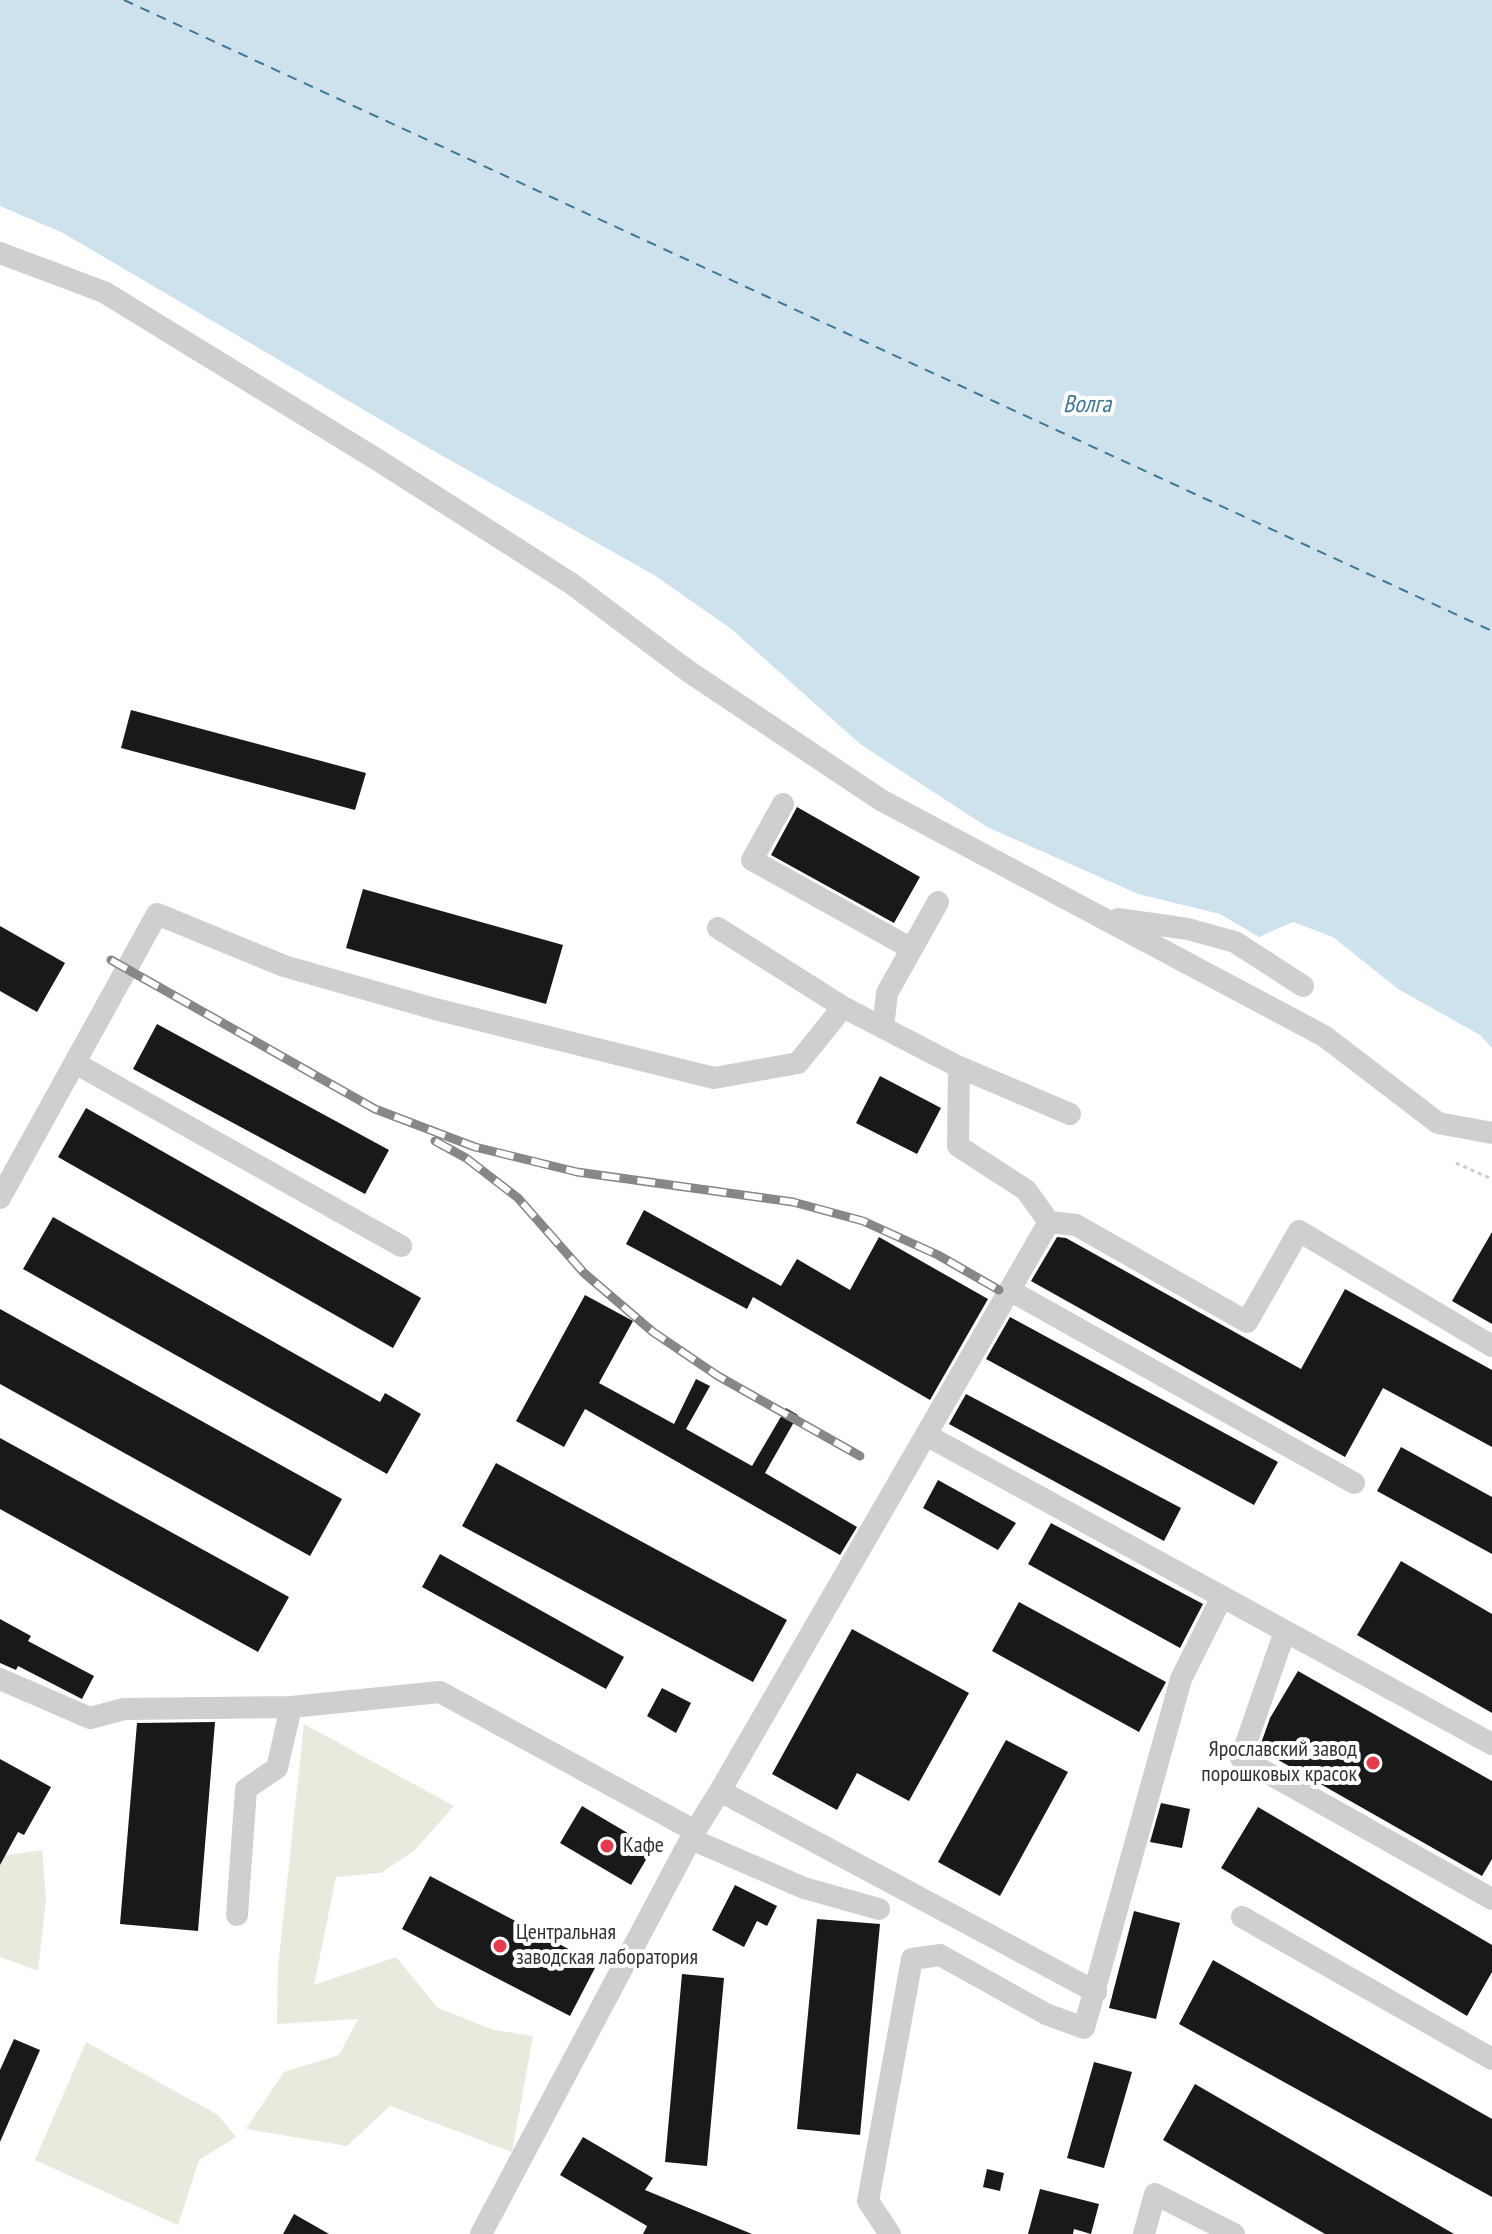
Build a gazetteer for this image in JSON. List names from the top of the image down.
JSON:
{
  "water": ["Волга"],
  "places": ["Ярославский завод порошковых красок", "Кафе", "Центральная заводская лаборатория"]
}
